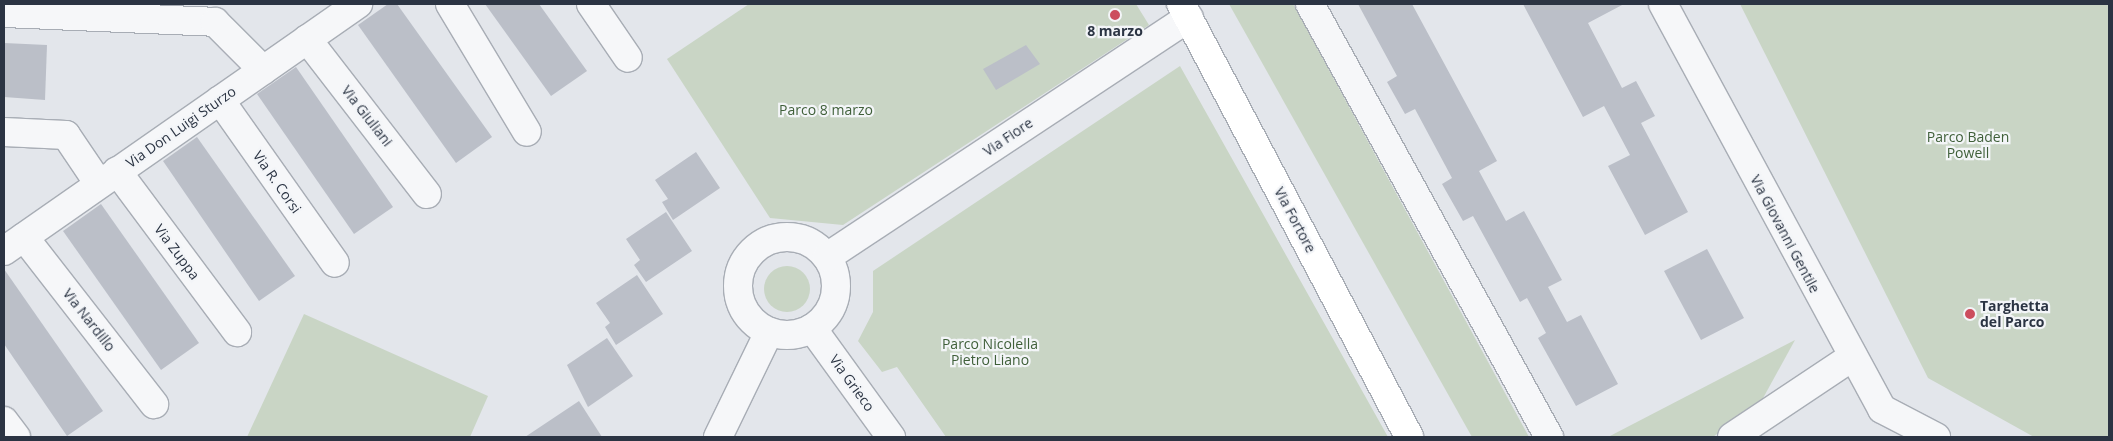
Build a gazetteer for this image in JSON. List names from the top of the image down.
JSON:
{
  "streets": {
    "street": [
      "Via Giuliani",
      "Via Don Luigi Sturzo",
      "Via Fiore",
      "Via R. Corsi",
      "Via Fortore",
      "Via Giovanni Gentile",
      "Via Zuppa",
      "Via Nardillo",
      "Via Grieco"
    ]
  },
  "crossings": [
    ["Via Giuliani", "Via Don Luigi Sturzo"],
    ["Via Don Luigi Sturzo", "Via R. Corsi"],
    ["Via Don Luigi Sturzo", "Via Zuppa"],
    ["Via Don Luigi Sturzo", "Via Nardillo"],
    ["Via Fiore", "Via Fortore"],
    ["Via Fiore", "Via Grieco"]
  ],
  "parks": ["Parco 8 marzo", "Parco Baden Powell", "Parco Nicolella Pietro Liano"],
  "places": ["8 marzo", "Targhetta del Parco"]
}
